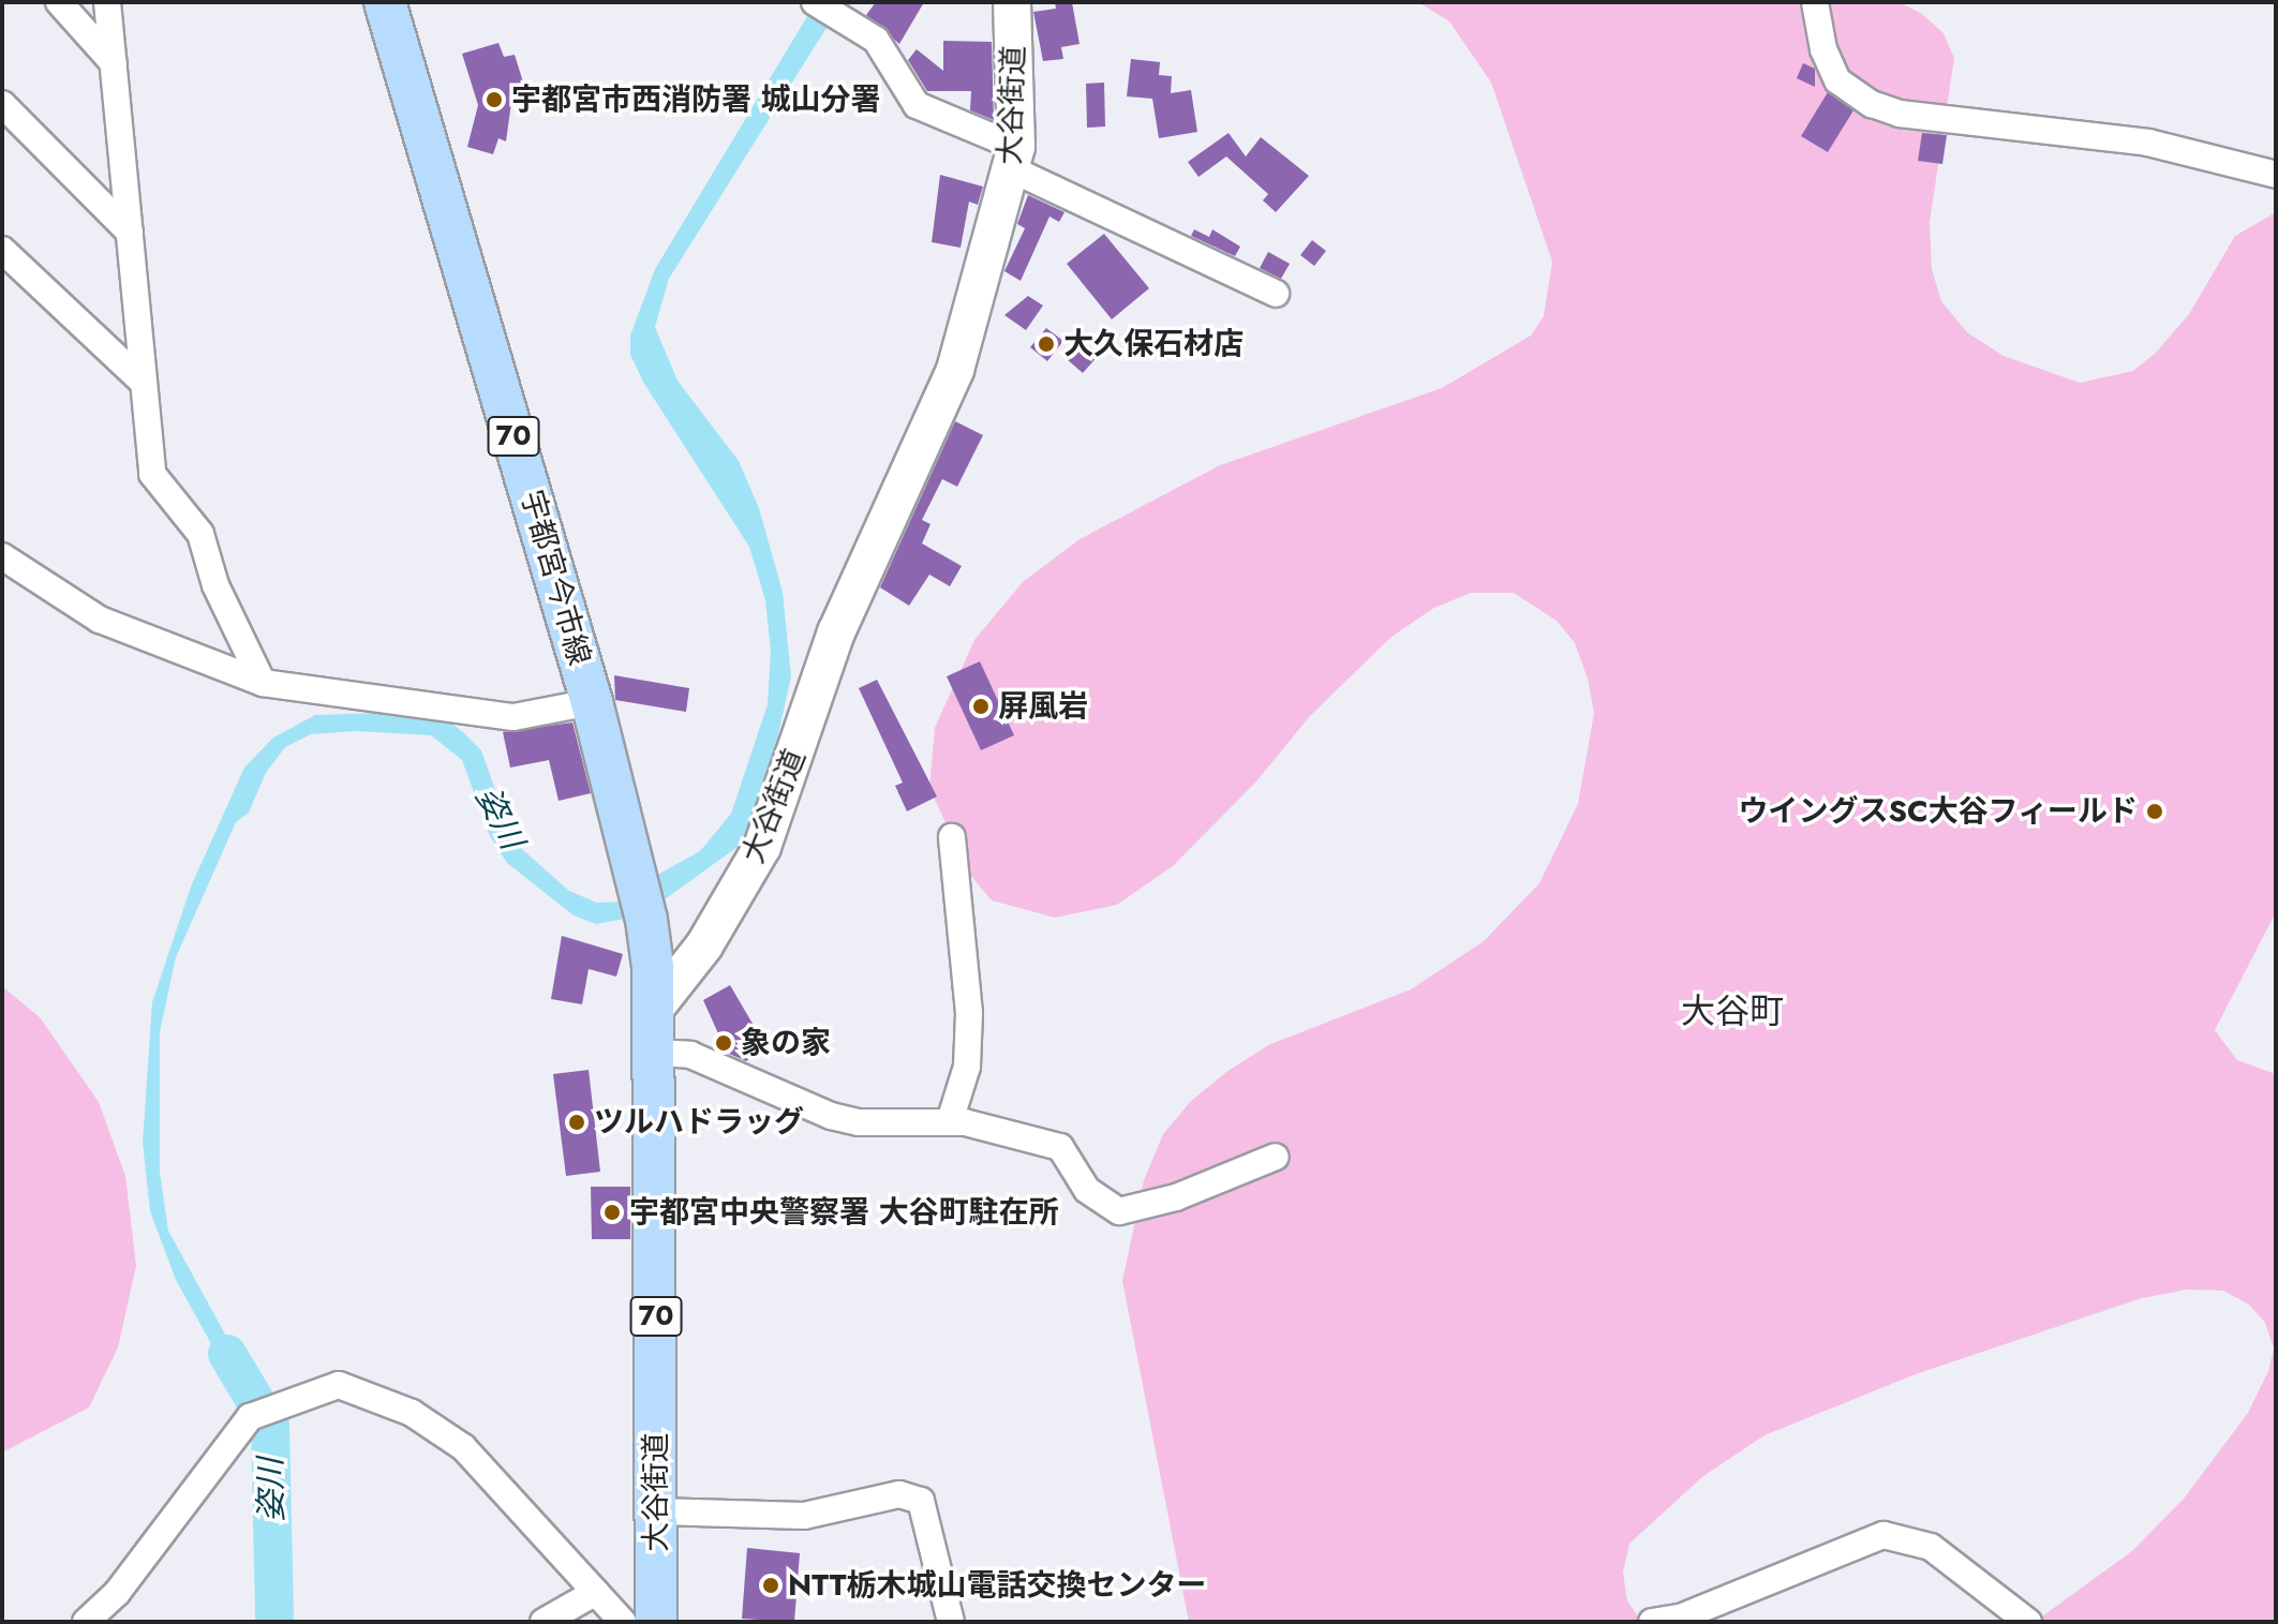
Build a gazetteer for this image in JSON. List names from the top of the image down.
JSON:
{
  "streets": {
    "main road": ["大谷街道", "70", "宇都宮今市線"]
  },
  "crossings": [
    ["大谷街道", "宇都宮今市線"]
  ],
  "districts": ["大谷町"],
  "water": ["姿川"],
  "places": [
    "宇都宮市西消防署 城山分署",
    "大久保石材店",
    "屏風岩",
    "ウイングスSC大谷フィールド",
    "象の家",
    "ツルハドラッグ",
    "宇都宮中央警察署 大谷町駐在所",
    "NTT栃木城山電話交換センター"
  ]
}
